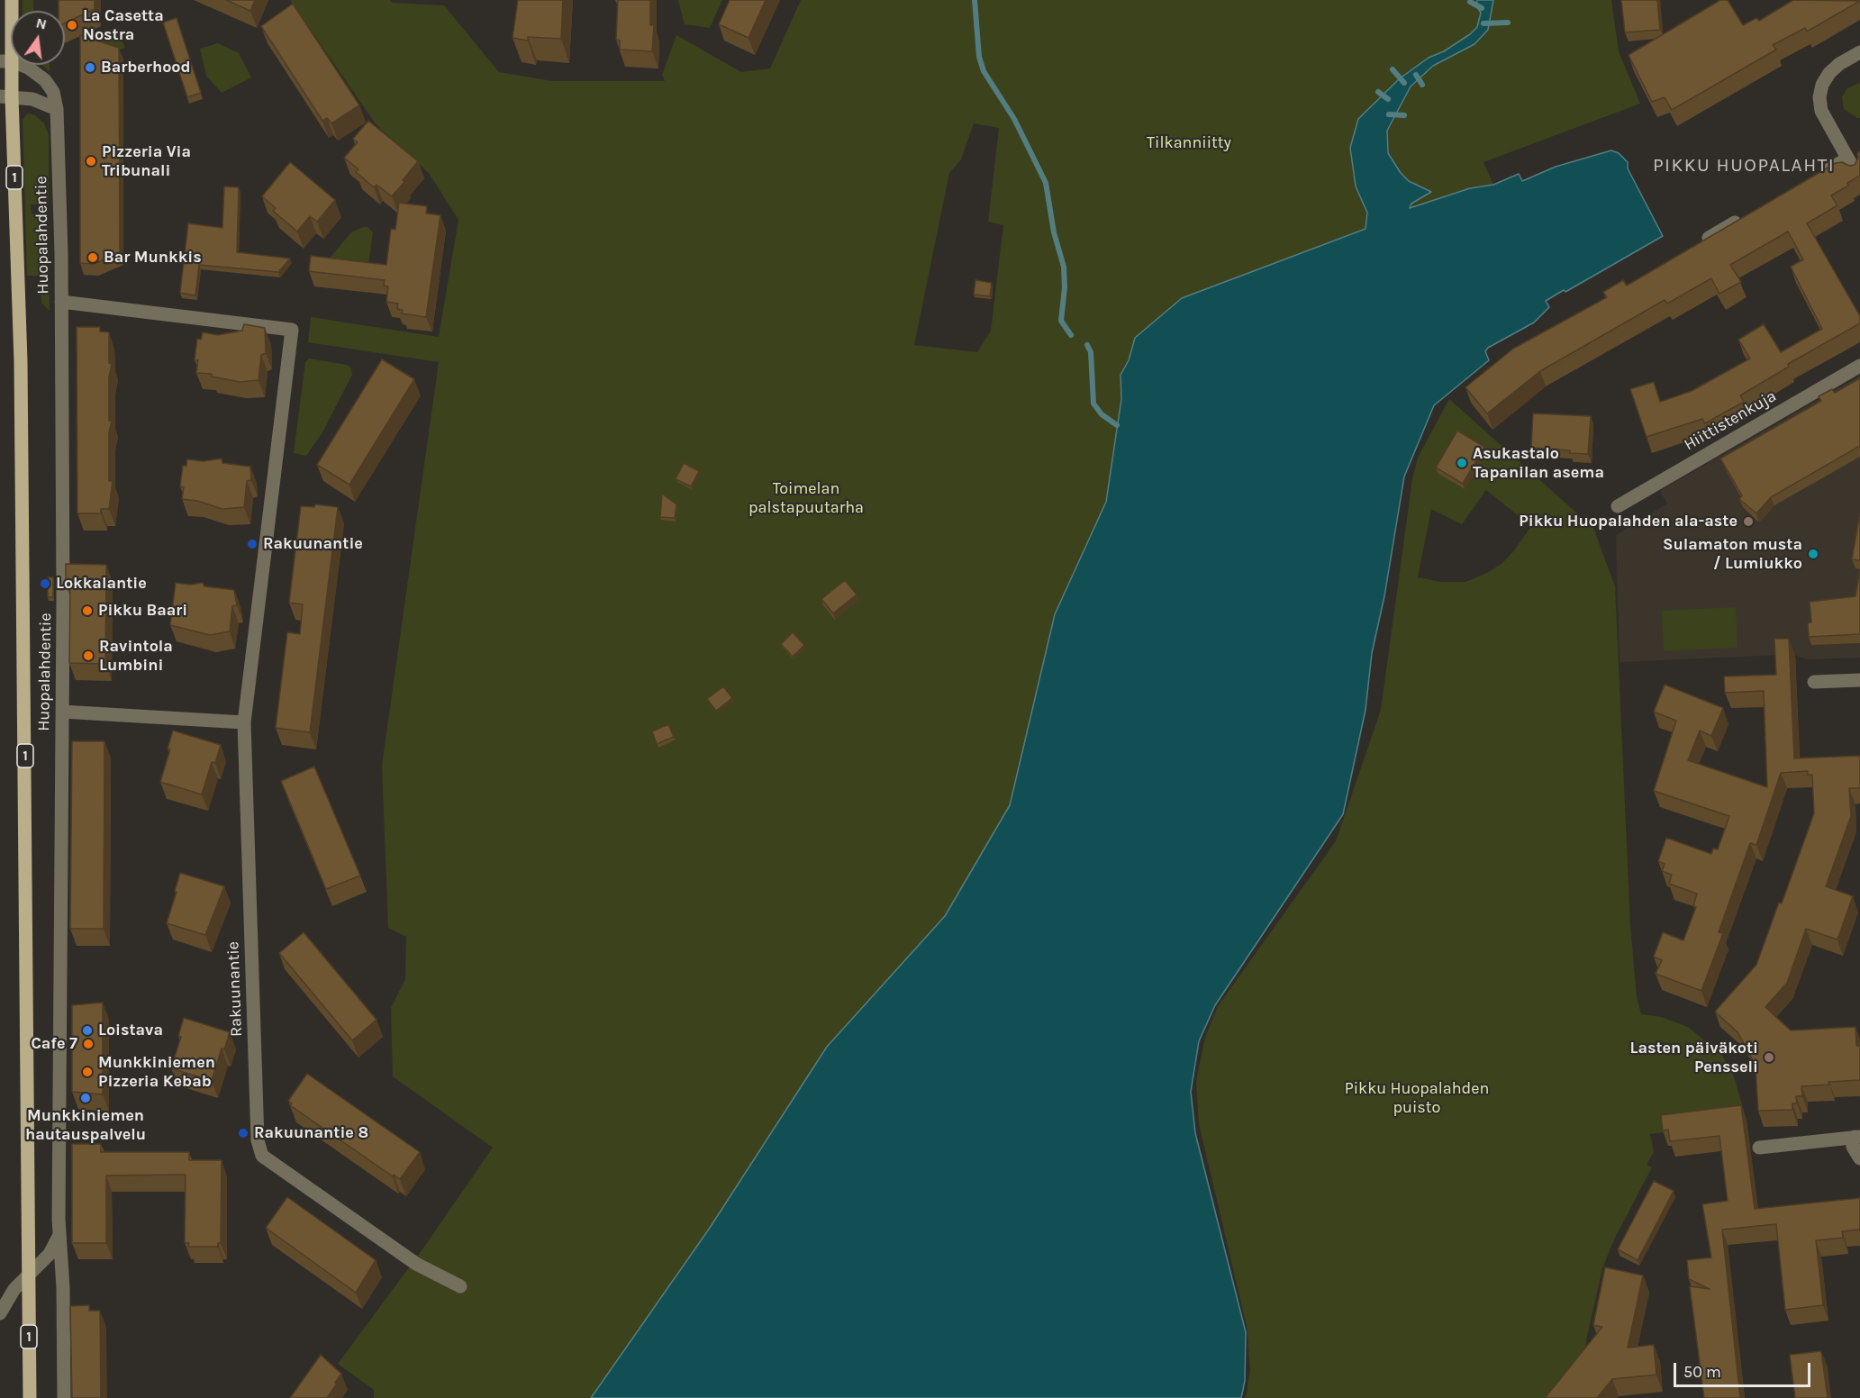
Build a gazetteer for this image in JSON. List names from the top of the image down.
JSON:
{
  "streets": {
    "main road": ["1", "Huopalahdentie"],
    "street": ["Hiittistenkuja", "Rakuunantie"]
  },
  "crossings": [
    ["Huopalahdentie", "Rakuunantie"]
  ],
  "districts": ["PIKKU HUOPALAHTI"],
  "parks": ["Tilkanniitty", "Toimelan palstapuutarha", "Pikku Huopalahden puisto"],
  "places": [
    "La Casetta Nostra",
    "Barberhood",
    "Pizzeria Via Tribunali",
    "Bar Munkkis",
    "Asukastalo Tapanilan asema",
    "Pikku Huopalahden ala-aste",
    "Rakuunantie",
    "Sulamaton musta / Lumiukko",
    "Lokkalantie",
    "Pikku Baari",
    "Ravintola Lumbini",
    "Loistava",
    "Cafe 7",
    "Lasten päiväkoti Pensseli",
    "Munkkiniemen Pizzeria Kebab",
    "Munkkiniemen hautauspalvelu",
    "Rakuunantie 8"
  ],
  "scale_bar": "50 m",
  "north": "top"
}
